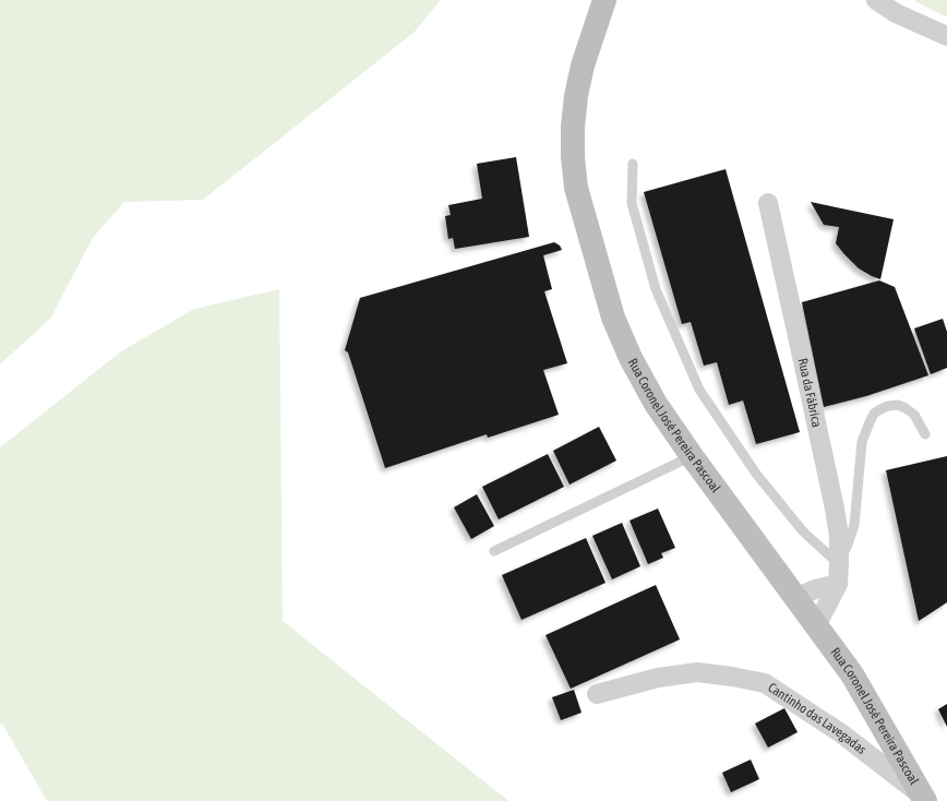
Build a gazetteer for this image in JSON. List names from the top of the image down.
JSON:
{
  "streets": {
    "main road": ["Rua Coronel José Pereira Pascoal"],
    "street": ["Rua da Fábrica", "Cantinho das Lavegadas"]
  },
  "crossings": [
    ["Rua da Fábrica", "Rua Coronel José Pereira Pascoal"],
    ["Rua Coronel José Pereira Pascoal", "Cantinho das Lavegadas"]
  ]
}
